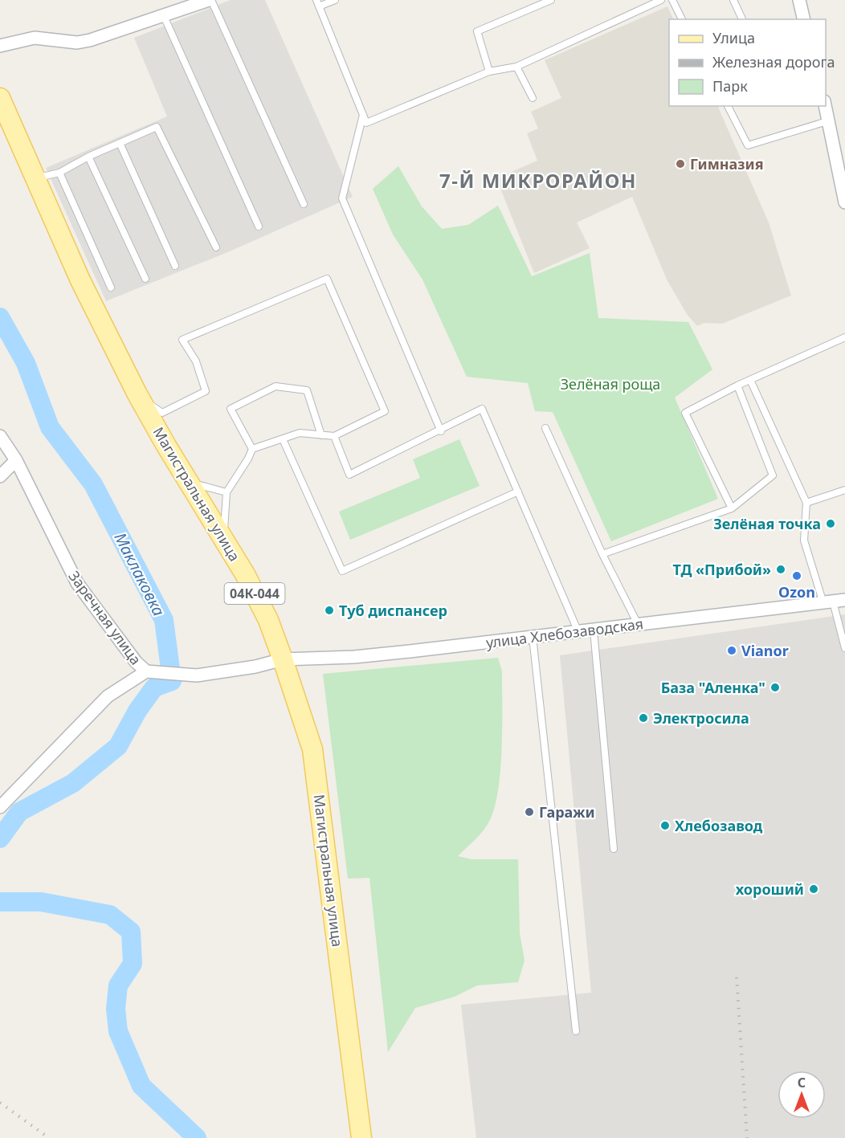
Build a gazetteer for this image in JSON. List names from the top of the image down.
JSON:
{
  "streets": {
    "main road": ["Магистральная улица", "04К-044"],
    "street": ["Заречная улица", "улица Хлебозаводская"]
  },
  "crossings": [
    ["Магистральная улица", "улица Хлебозаводская"],
    ["Заречная улица", "улица Хлебозаводская"]
  ],
  "districts": ["7-Й МИКРОРАЙОН"],
  "water": ["Маклаковка"],
  "parks": ["Зелёная роща"],
  "places": [
    "Гимназия",
    "Зелёная точка",
    "ТД «Прибой»",
    "Ozon",
    "Туб диспансер",
    "Vianor",
    "База \"Аленка\"",
    "Электросила",
    "Гаражи",
    "Хлебозавод",
    "хороший"
  ],
  "legend": ["Улица", "Железная дорога", "Парк"],
  "north": "top"
}
